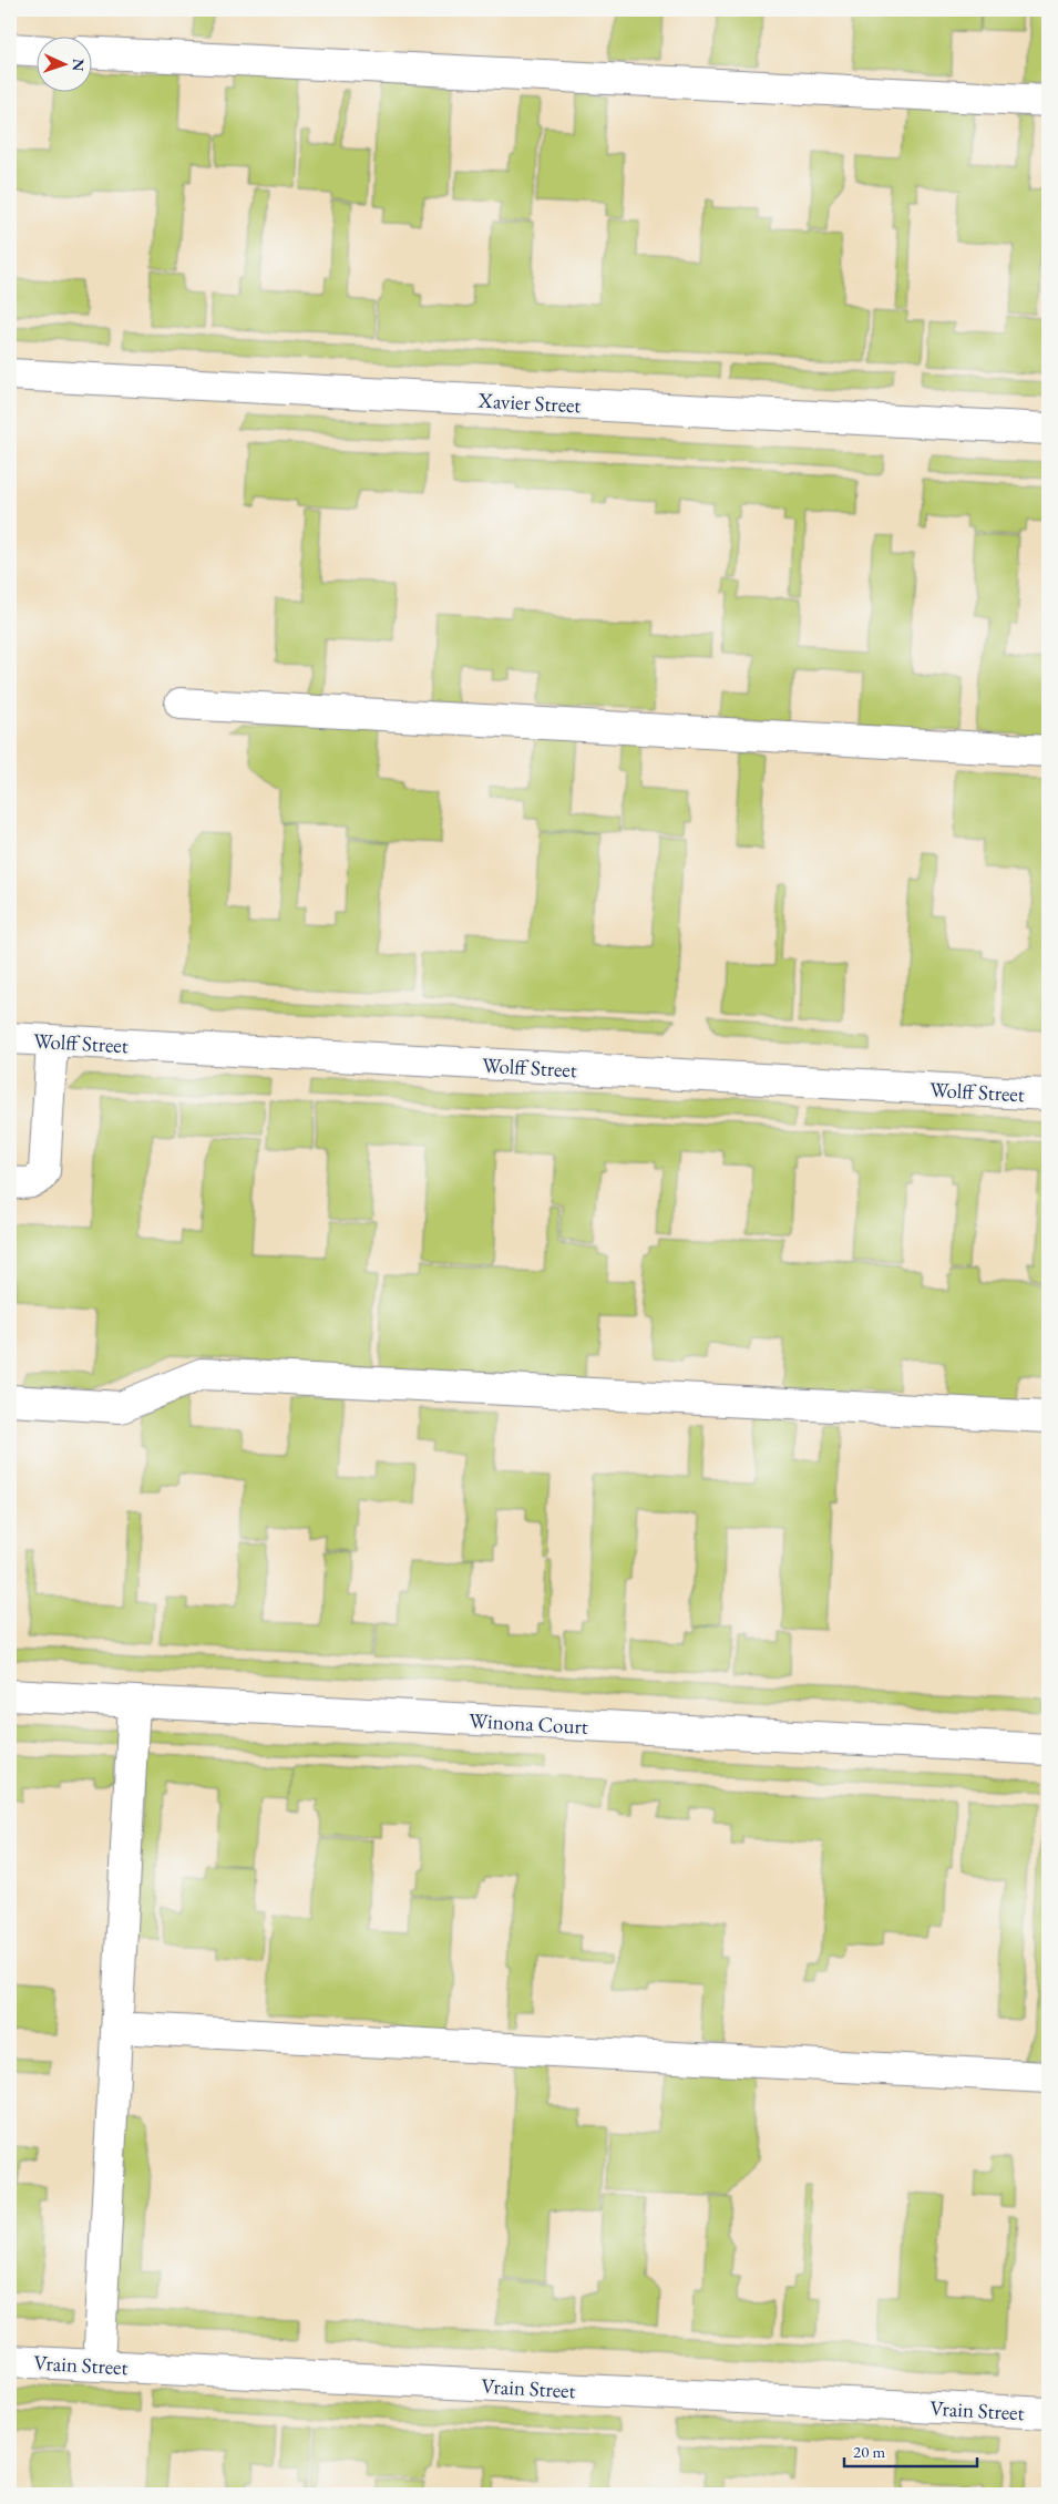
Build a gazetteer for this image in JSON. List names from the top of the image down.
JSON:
{
  "streets": {
    "street": [
      "Xavier Street",
      "Wolff Street",
      "Winona Court",
      "Vrain Street"
    ]
  },
  "scale_bar": "20 m",
  "north": "right"
}
